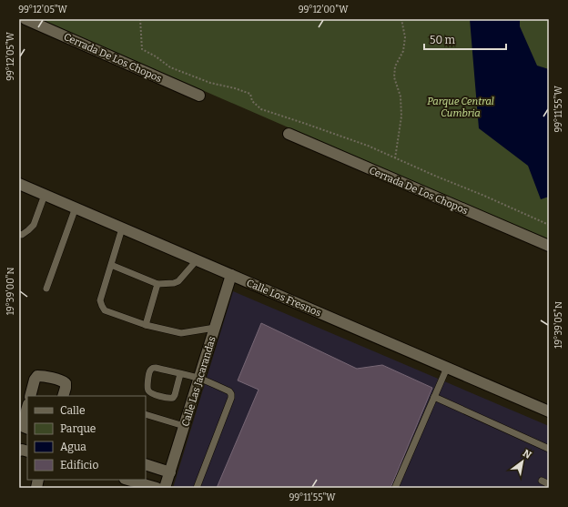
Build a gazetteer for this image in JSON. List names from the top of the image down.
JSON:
{
  "streets": {
    "street": ["Cerrada De Los Chopos", "Calle Los Fresnos", "Calle Las Jacarandas"]
  },
  "crossings": [
    ["Calle Los Fresnos", "Calle Las Jacarandas"]
  ],
  "parks": ["Parque Central Cumbria"],
  "legend": [
    "Calle",
    "Parque",
    "Agua",
    "Edificio"
  ],
  "scale_bar": "50 m",
  "north": "top right",
  "coordinates": [
    "99°12'05\"W",
    "99°12'00\"W",
    "99°11'55\"W",
    "19°39'00\"N",
    "19°39'05\"N"
  ]
}
